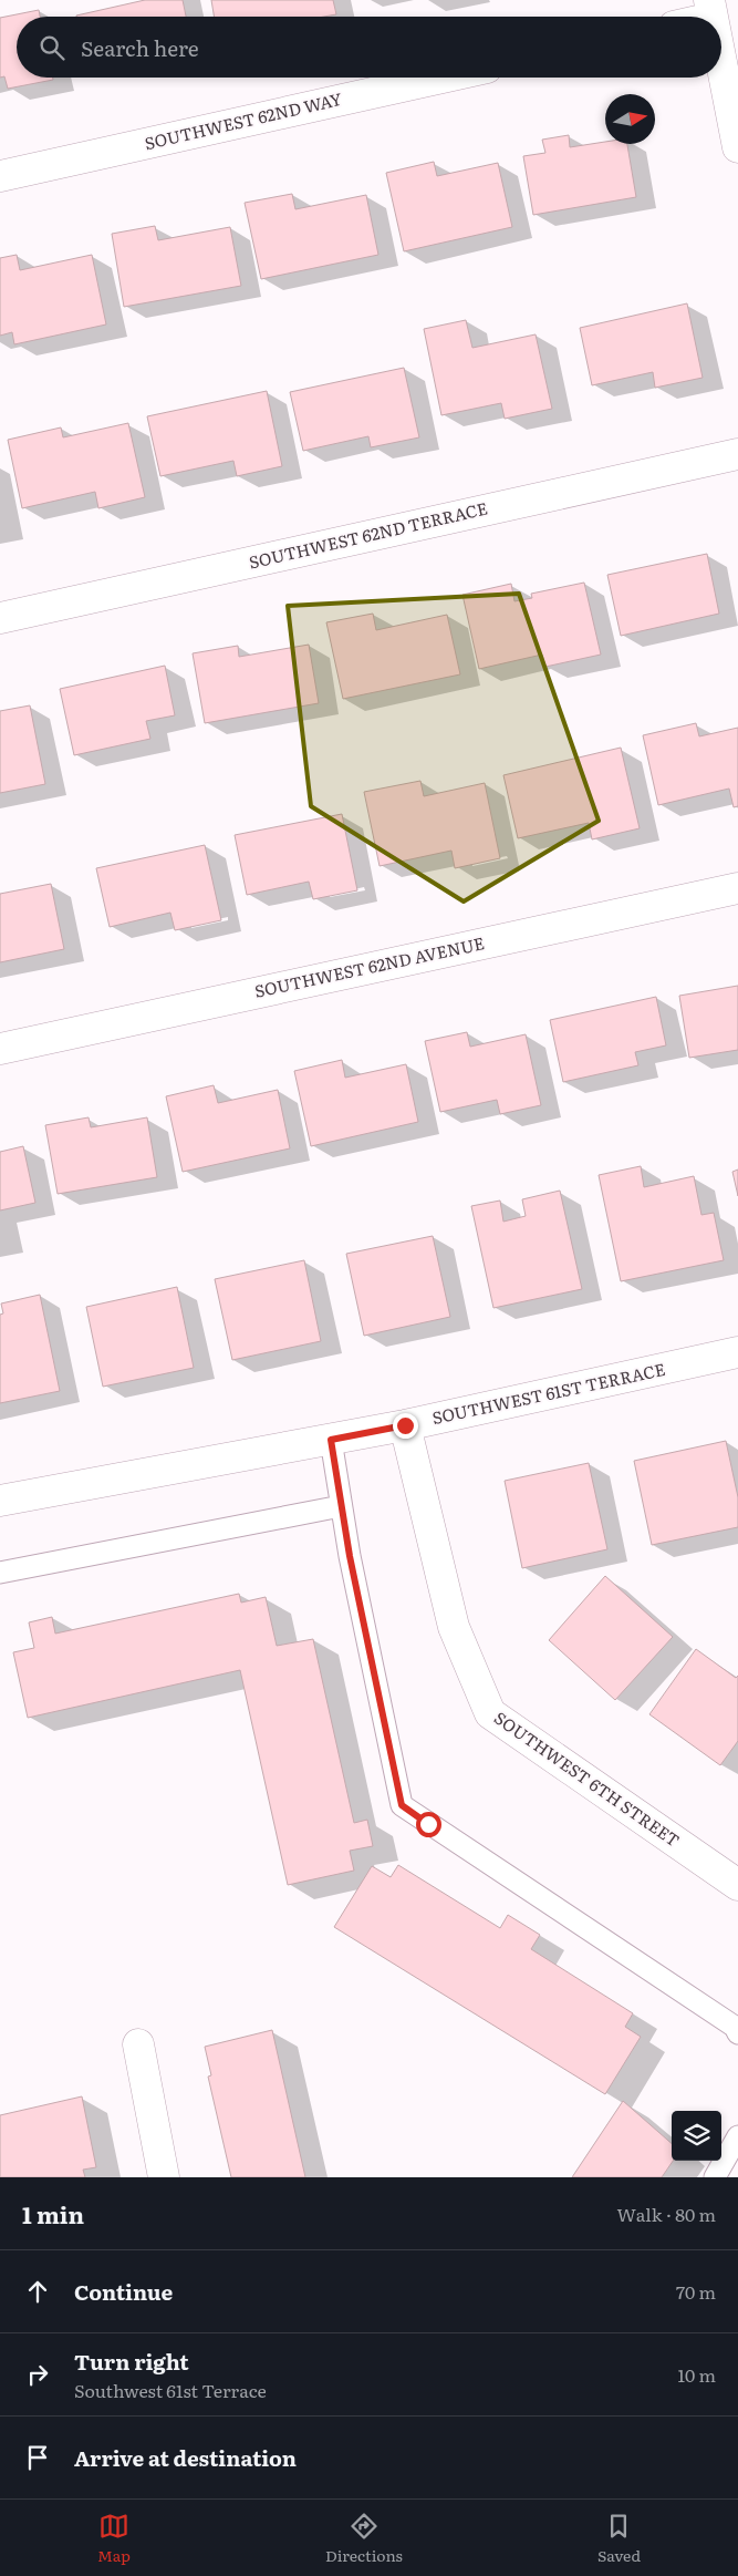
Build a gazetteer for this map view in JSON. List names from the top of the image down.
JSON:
{
  "streets": {
    "street": [
      "SOUTHWEST 62ND WAY",
      "SOUTHWEST 62ND TERRACE",
      "SOUTHWEST 62ND AVENUE",
      "SOUTHWEST 61ST TERRACE",
      "SOUTHWEST 6TH STREET"
    ]
  },
  "crossings": [
    ["SOUTHWEST 61ST TERRACE", "SOUTHWEST 6TH STREET"]
  ],
  "north": "right",
  "page": {
    "search": "Search here",
    "heading": ["1 min", "Walk · 80 m"],
    "list": [
      ["Continue", "70 m"],
      ["Turn right", "Southwest 61st Terrace", "10 m"],
      "Arrive at destination"
    ],
    "nav": ["Map", "Directions", "Saved"]
  }
}
